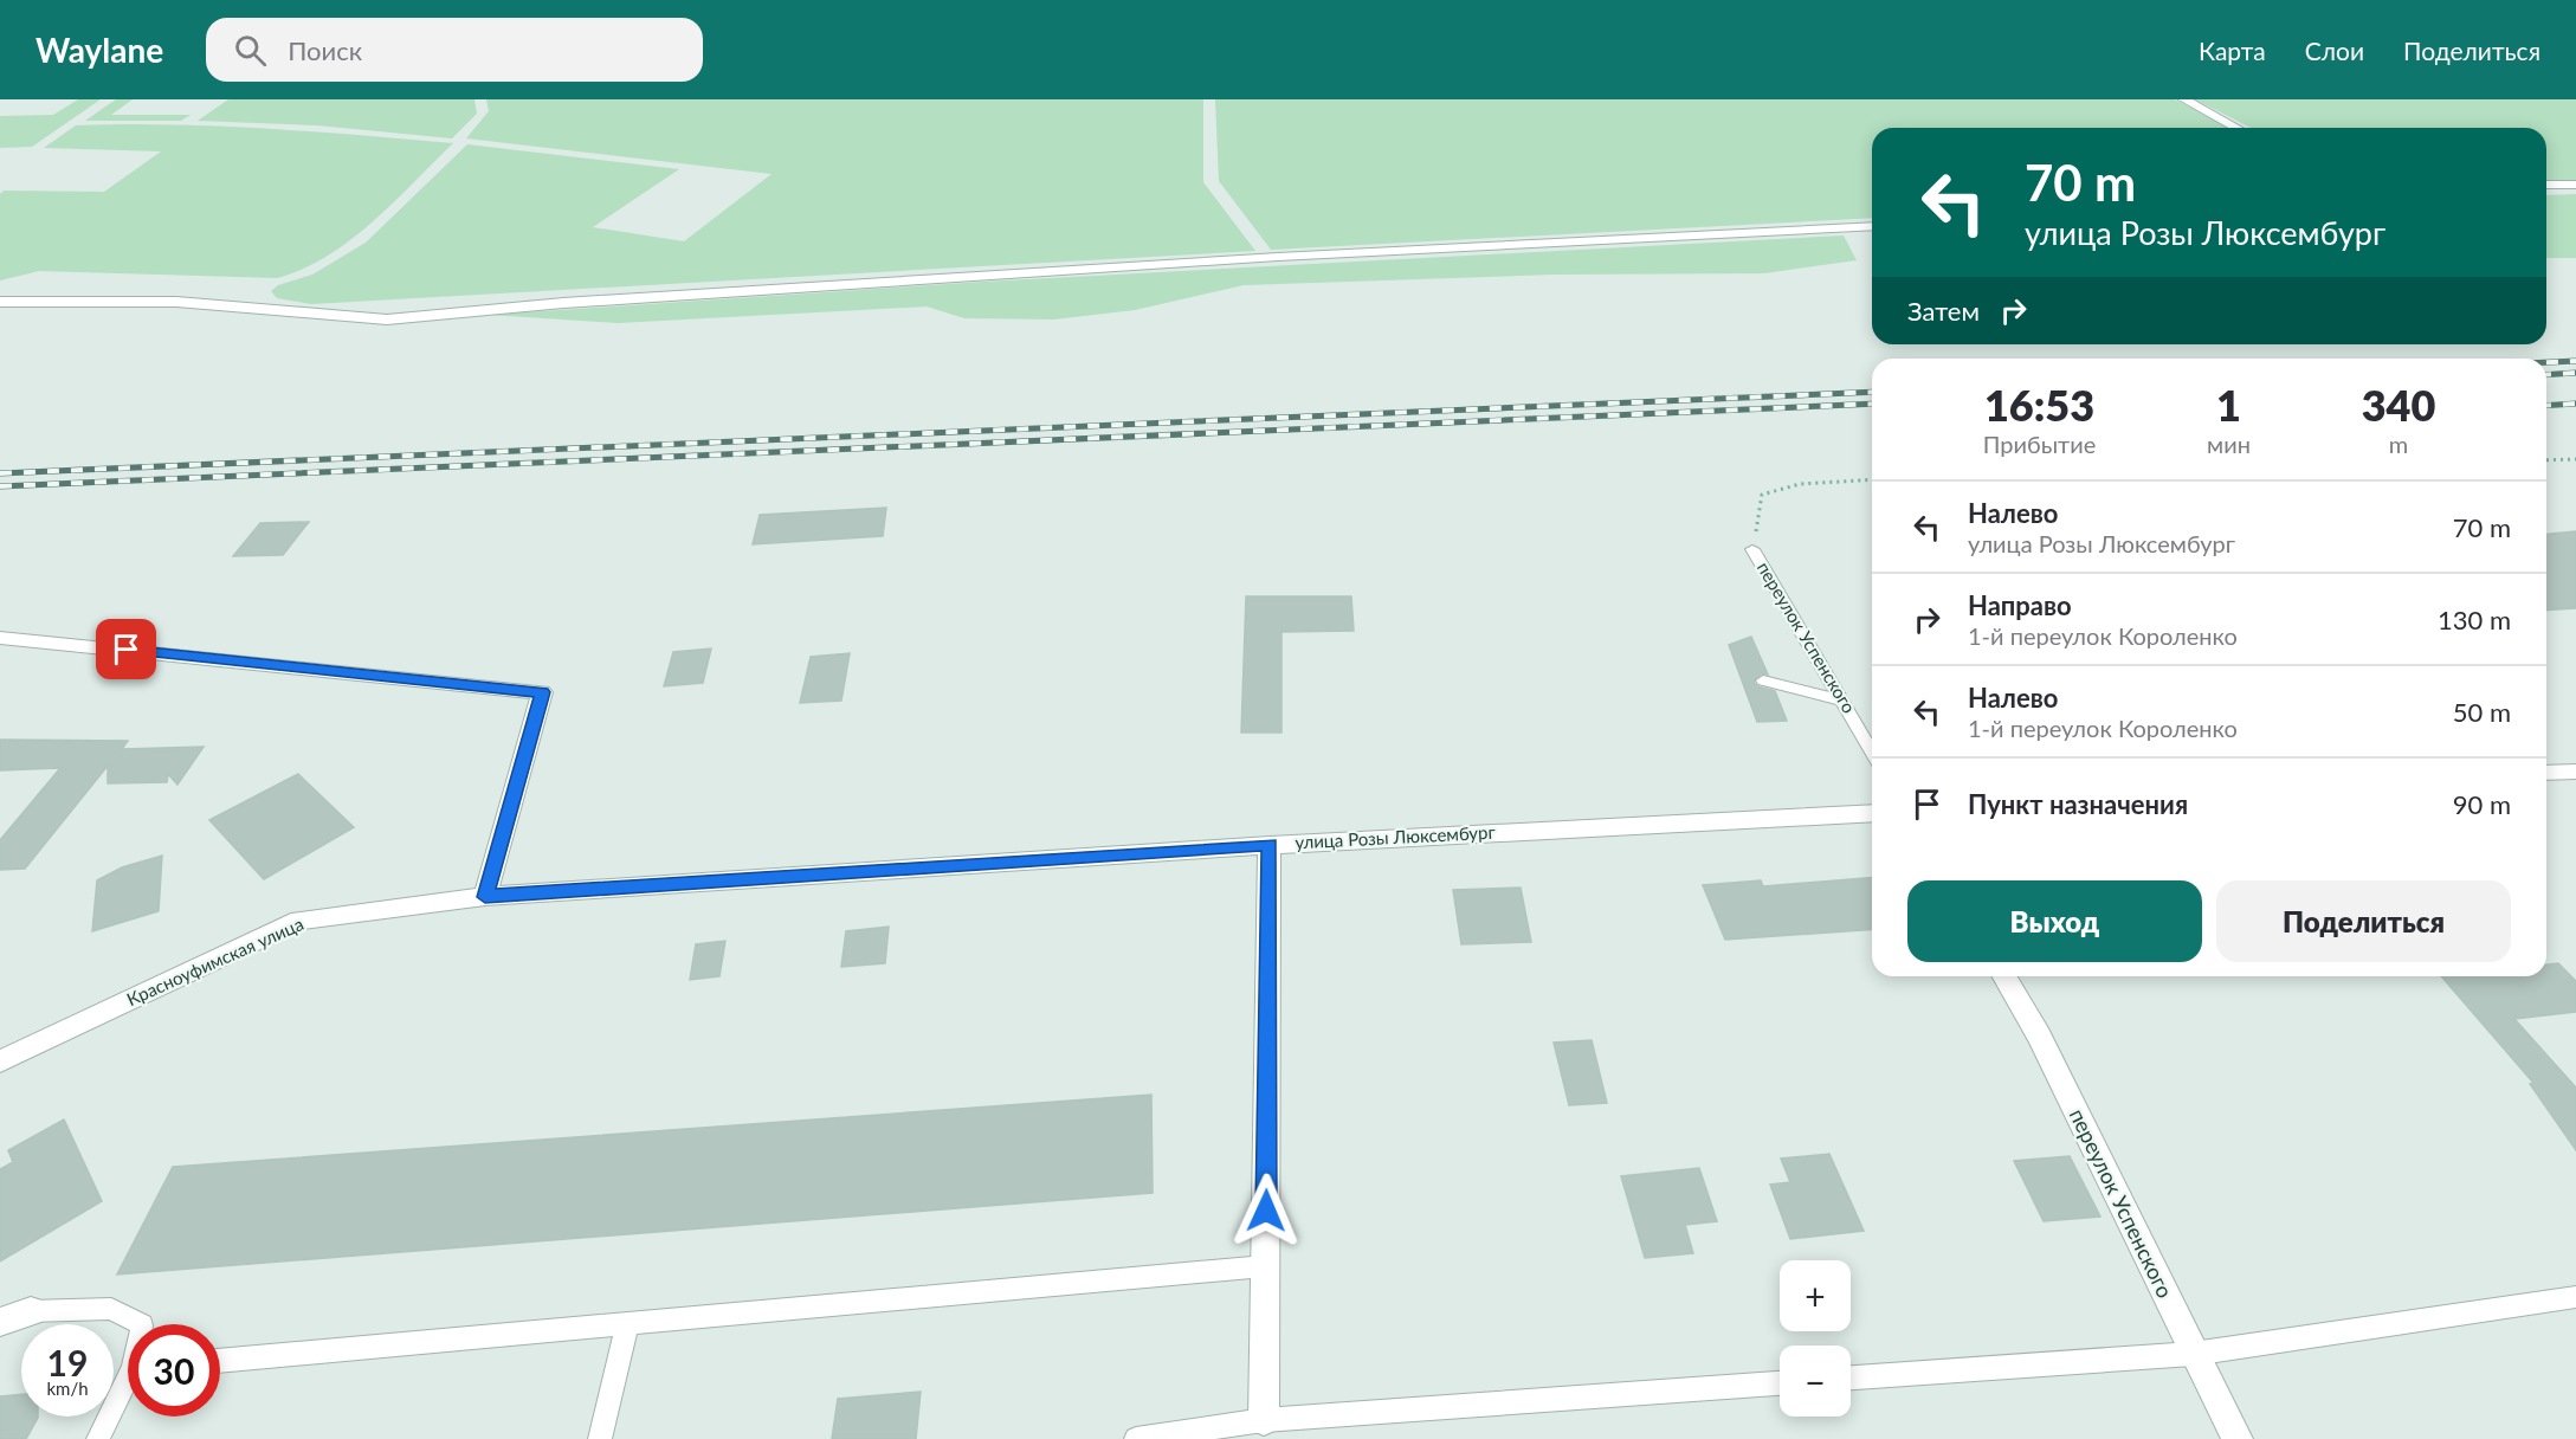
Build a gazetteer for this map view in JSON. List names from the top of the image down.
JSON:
{
  "streets": {
    "street": ["переулок Успенского", "улица Розы Люксембург", "Красноуфимская улица"]
  },
  "crossings": [
    ["улица Розы Люксембург", "Красноуфимская улица"]
  ],
  "page": {
    "header": "Waylane",
    "search": "Поиск",
    "nav": ["Карта", "Слои", "Поделиться"],
    "turn": ["70 m", "улица Розы Люксембург"],
    "then": "Затем",
    "eta": [
      "16:53",
      "Прибытие",
      "1",
      "мин",
      "340",
      "m"
    ],
    "list": [
      {
        "name": "Налево",
        "note": "улица Розы Люксембург",
        "value": "70 m"
      },
      {
        "name": "Направо",
        "note": "1-й переулок Короленко",
        "value": "130 m"
      },
      {
        "name": "Налево",
        "note": "1-й переулок Короленко",
        "value": "50 m"
      },
      {
        "name": "Пункт назначения",
        "value": "90 m"
      }
    ],
    "buttons": ["Выход", "Поделиться"],
    "map_buttons": ["+", "−"],
    "speed": "19 km/h",
    "limit": "30"
  }
}
